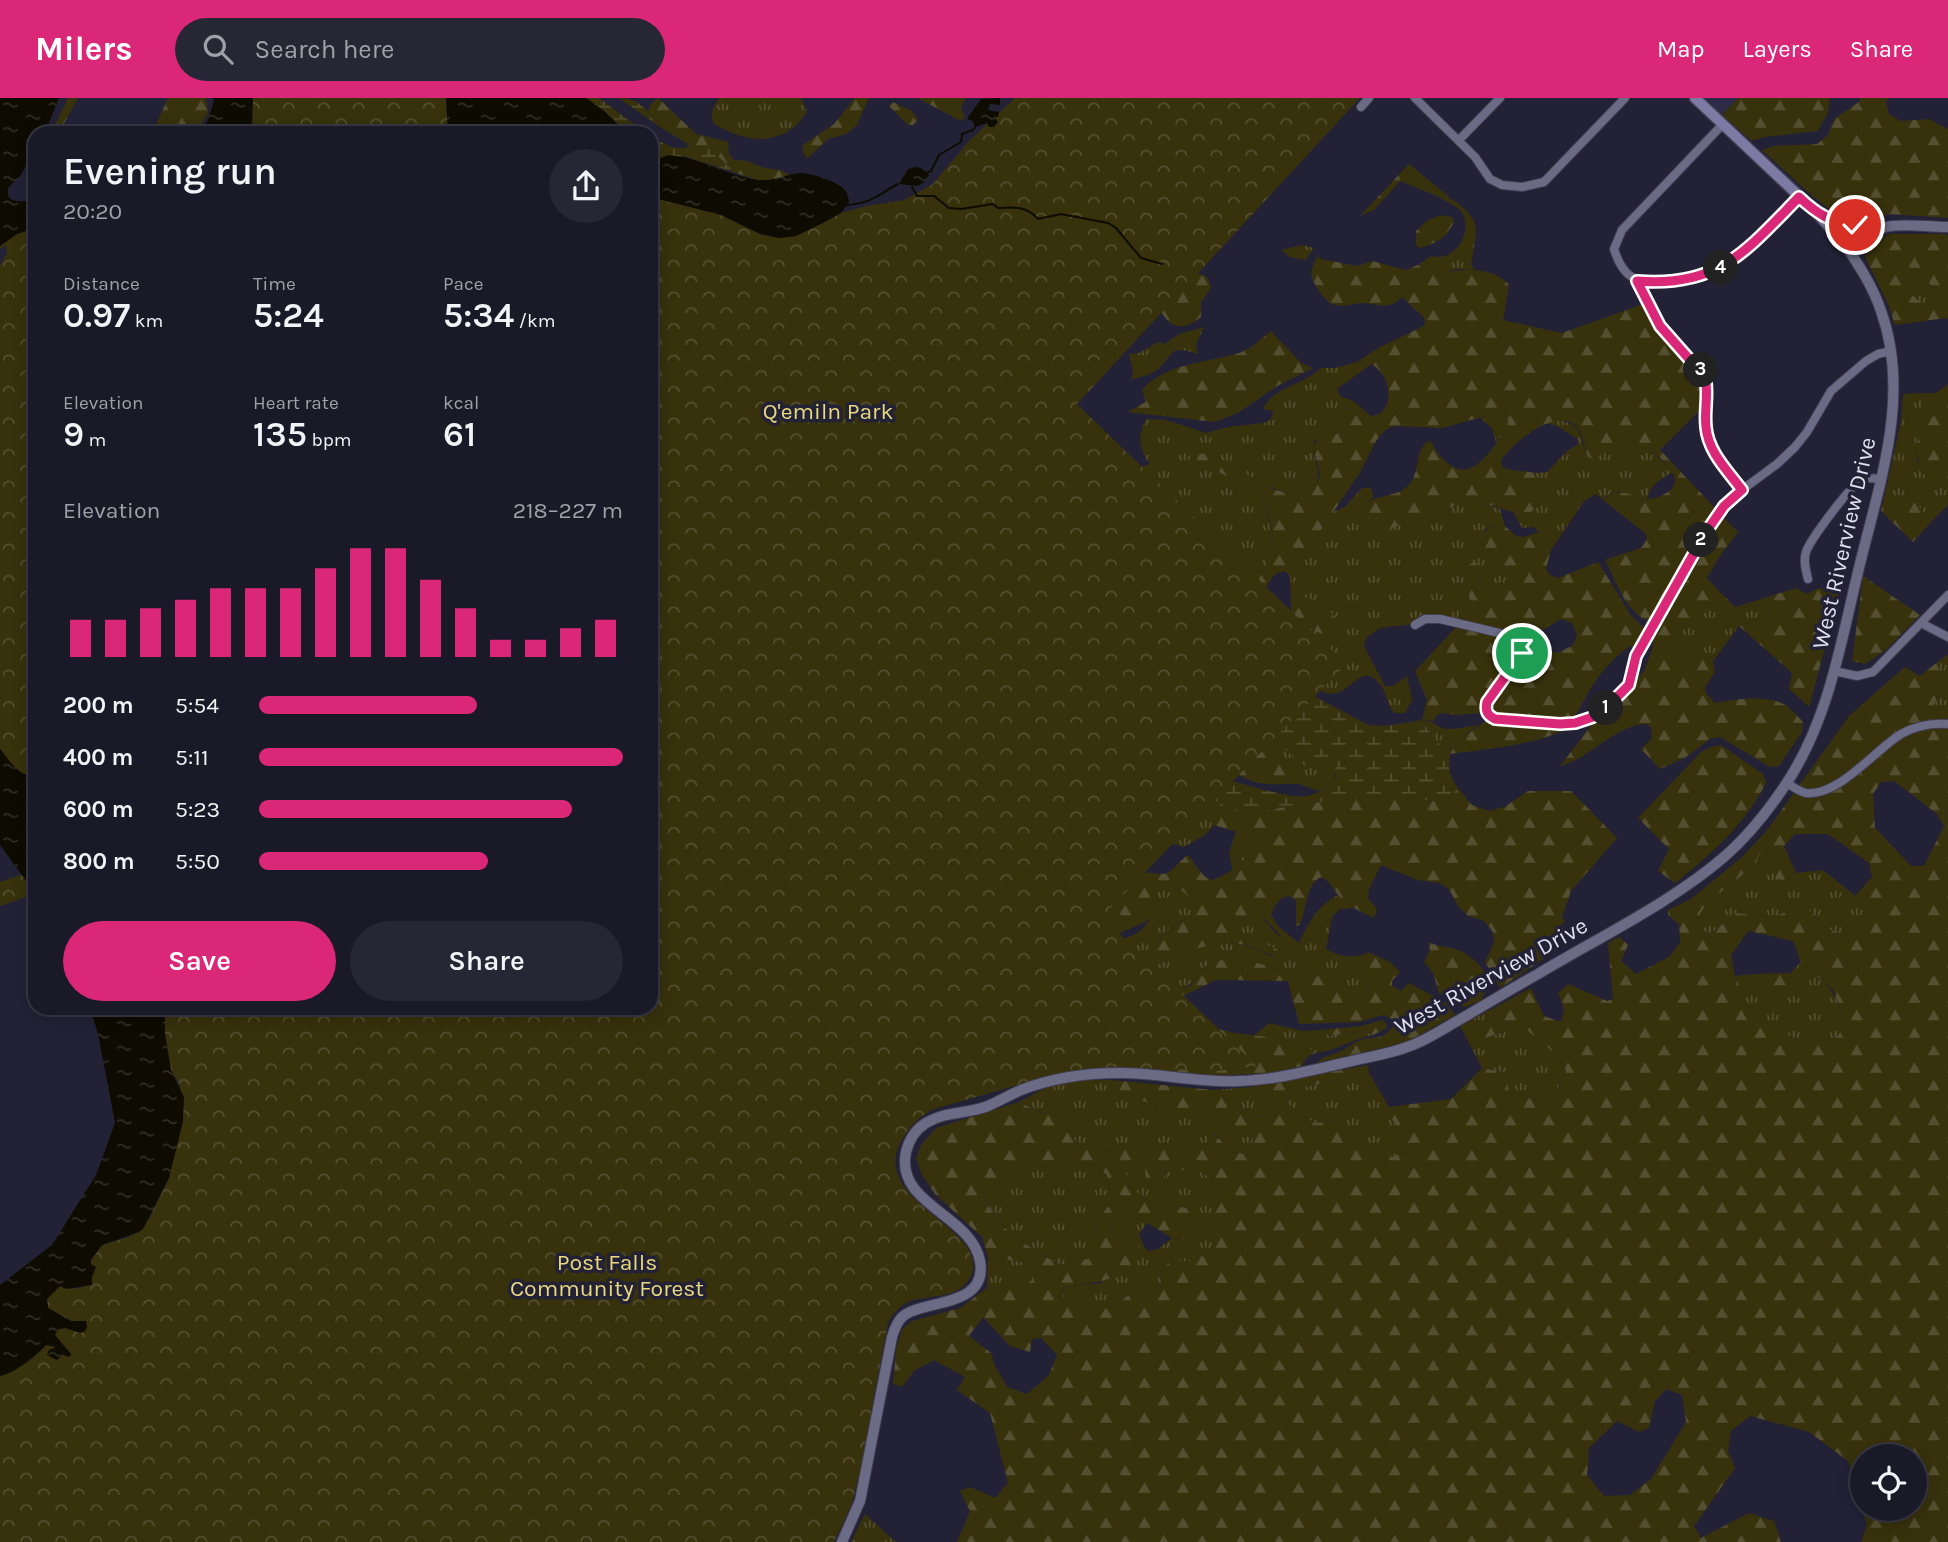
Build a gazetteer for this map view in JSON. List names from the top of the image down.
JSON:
{
  "streets": {
    "street": ["West Riverview Drive"]
  },
  "parks": ["Q'emiln Park", "Post Falls Community Forest"],
  "page": {
    "header": "Milers",
    "search": "Search here",
    "nav": ["Map", "Layers", "Share"],
    "heading": ["Evening run", "20:20"],
    "stats": [
      ["Distance", "0.97 km"],
      ["Time", "5:24"],
      ["Pace", "5:34 /km"],
      ["Elevation", "9 m"],
      ["Heart rate", "135 bpm"],
      ["kcal", "61"]
    ],
    "pins": [
      "4",
      "3",
      "2",
      "1"
    ],
    "chart": ["Elevation", "218–227 m"],
    "list": [
      {
        "name": "200 m",
        "note": "5:54"
      },
      {
        "name": "400 m",
        "note": "5:11"
      },
      {
        "name": "600 m",
        "note": "5:23"
      },
      {
        "name": "800 m",
        "note": "5:50"
      }
    ],
    "buttons": ["Save", "Share"]
  }
}
